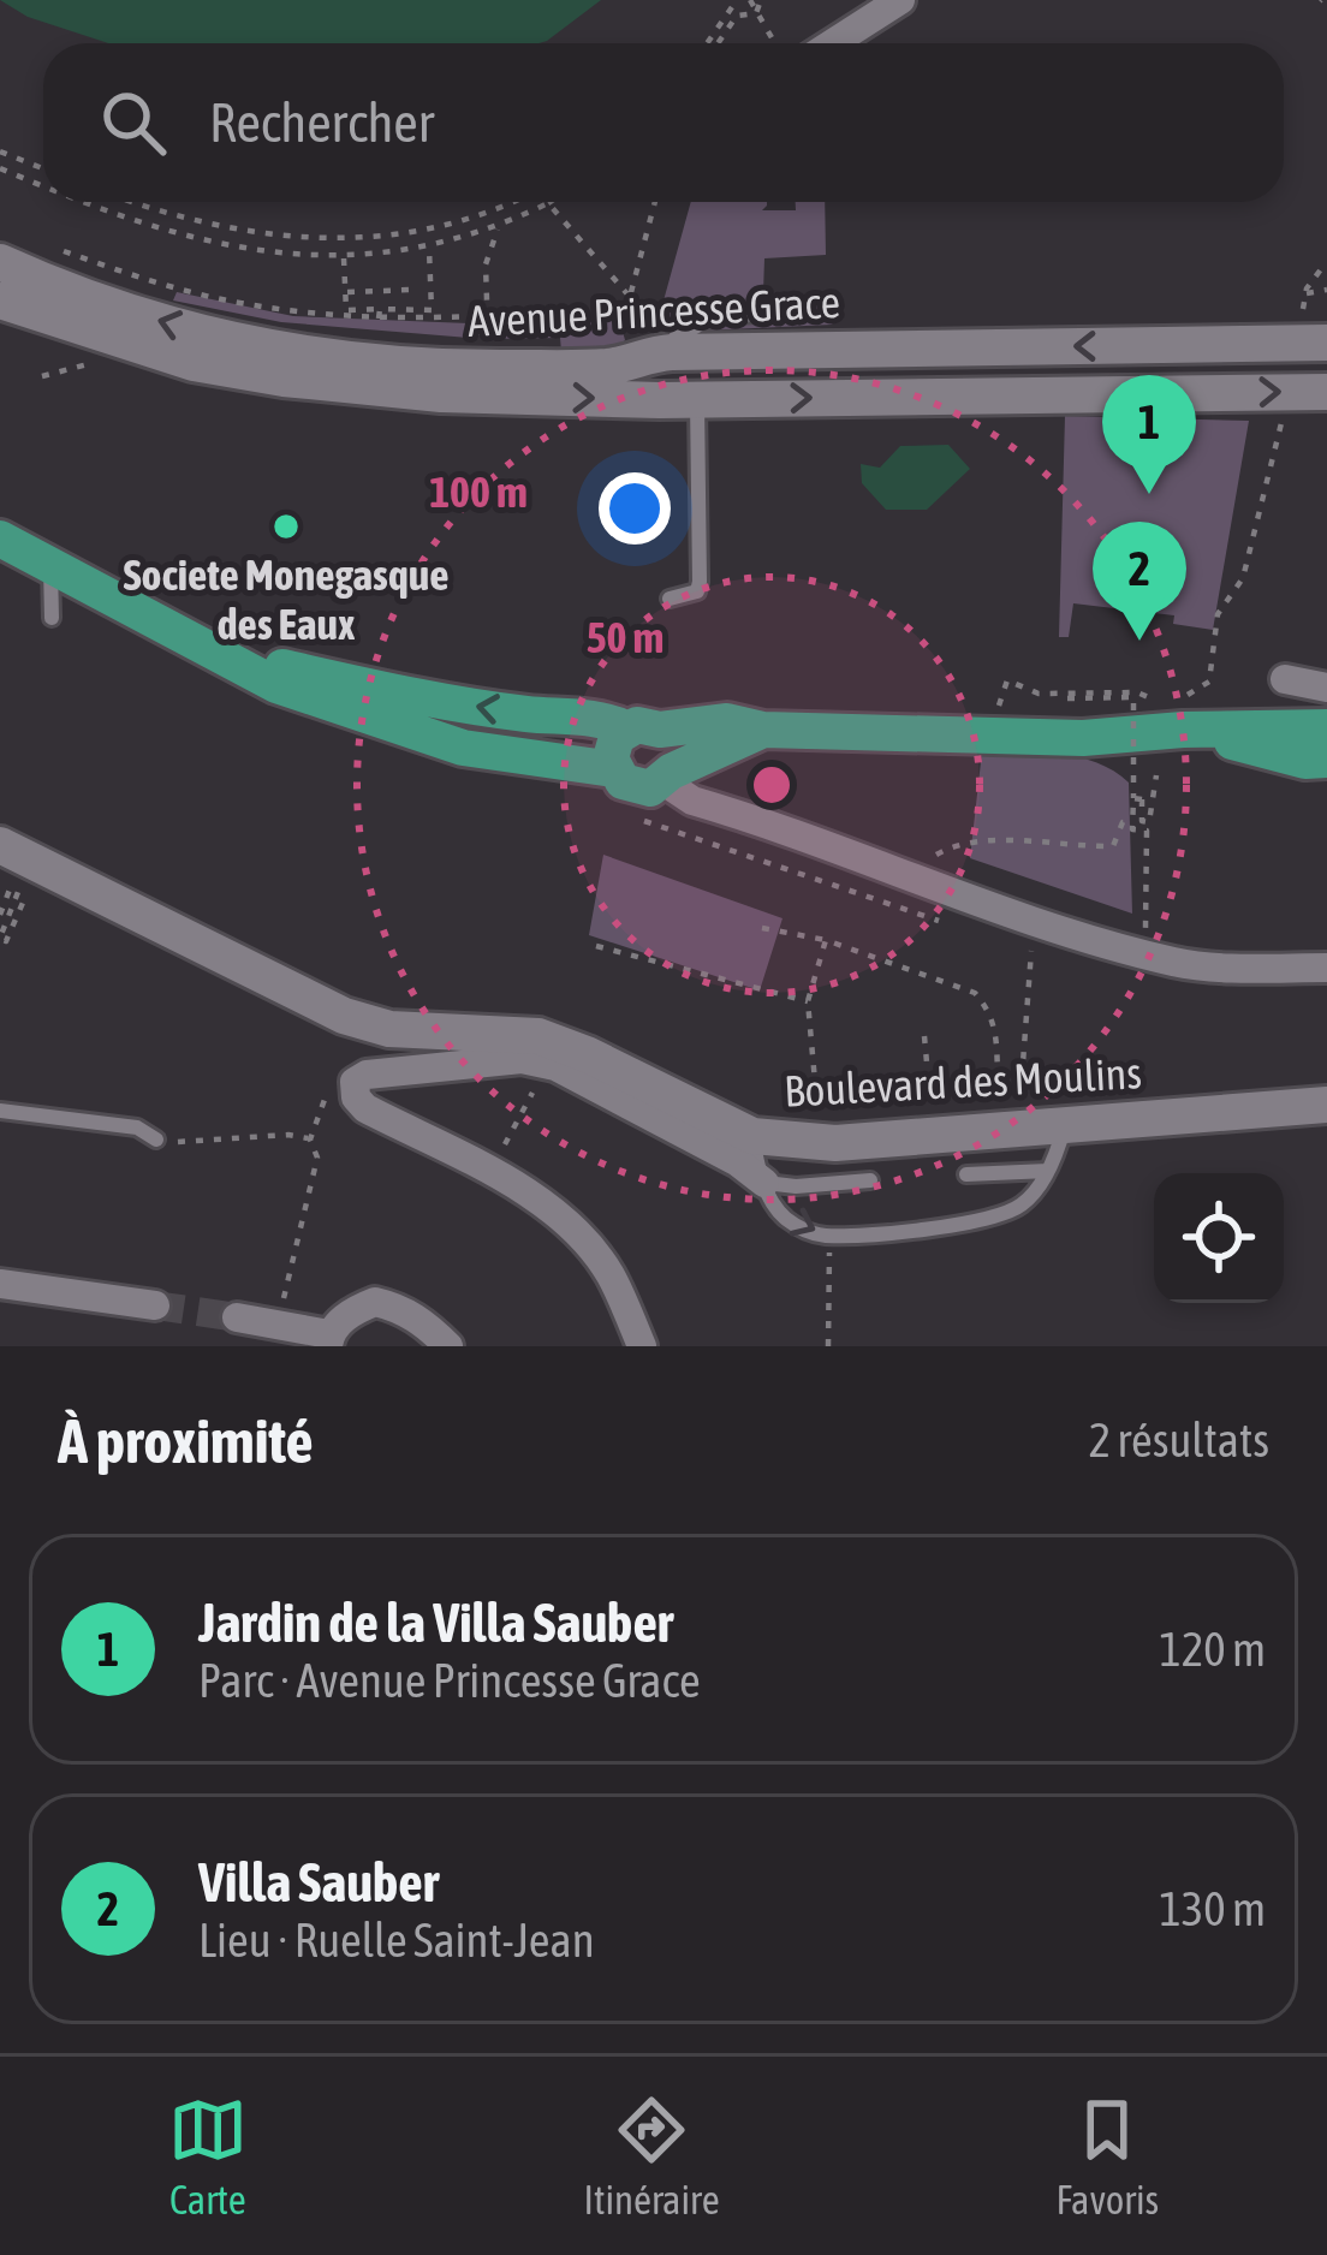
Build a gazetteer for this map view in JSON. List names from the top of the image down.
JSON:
{
  "streets": {
    "street": ["Avenue Princesse Grace", "Boulevard des Moulins"]
  },
  "places": ["Societe Monegasque des Eaux"],
  "page": {
    "search": "Rechercher",
    "pins": ["1", "2"],
    "heading": ["À proximité", "2 résultats"],
    "list": [
      {
        "mark": "1",
        "name": "Jardin de la Villa Sauber",
        "note": "Parc · Avenue Princesse Grace",
        "value": "120 m"
      },
      {
        "mark": "2",
        "name": "Villa Sauber",
        "note": "Lieu · Ruelle Saint-Jean",
        "value": "130 m"
      }
    ],
    "nav": ["Carte", "Itinéraire", "Favoris"]
  },
  "rings": ["100 m", "50 m"]
}
